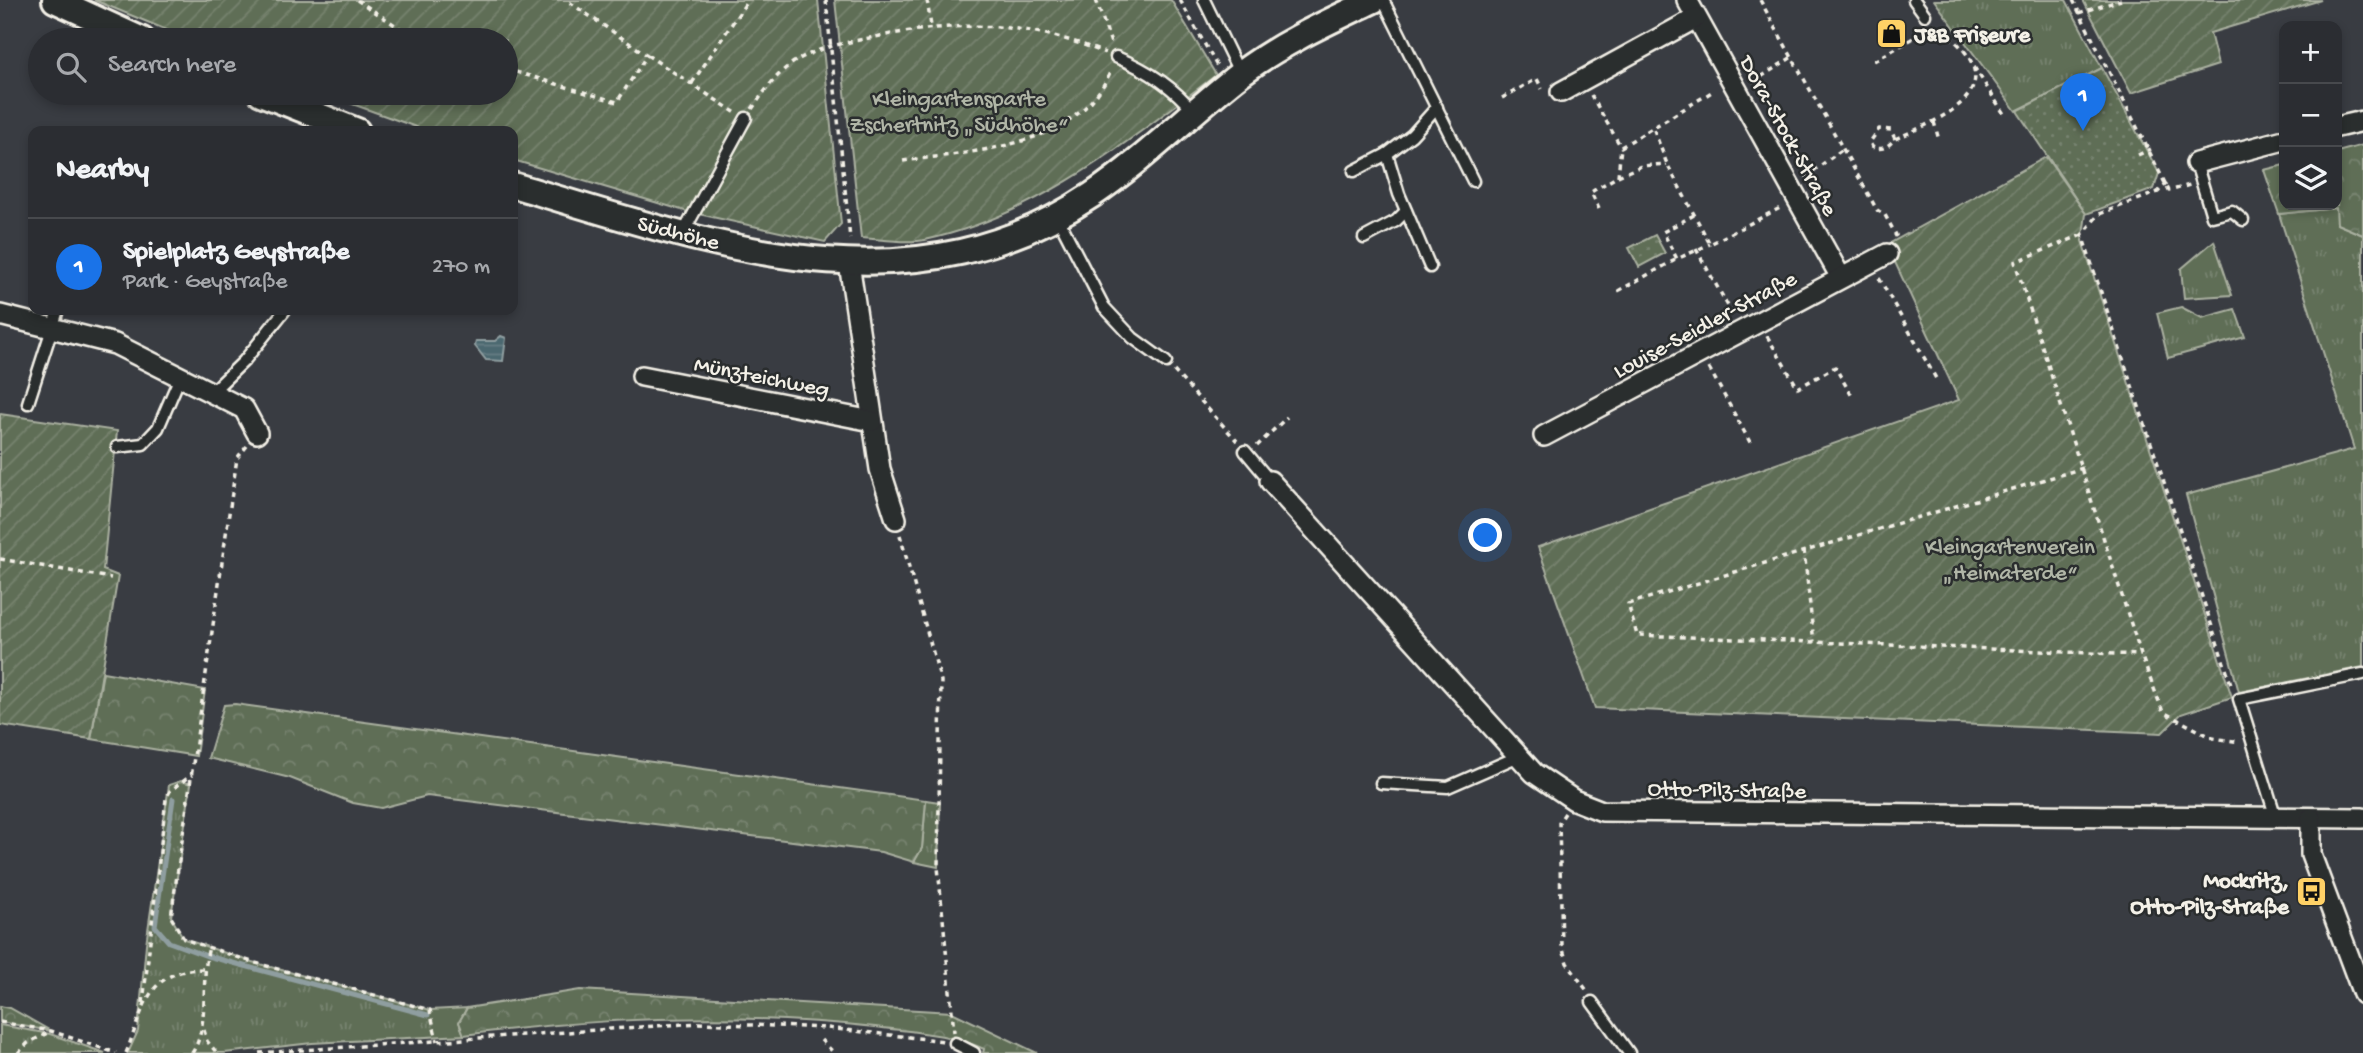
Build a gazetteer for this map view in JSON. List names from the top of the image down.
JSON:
{
  "streets": {
    "street": [
      "Dora-Stock-Straße",
      "Südhöhe",
      "Louise-Seidler-Straße",
      "Münzteichweg",
      "Otto-Pilz-Straße"
    ]
  },
  "crossings": [
    ["Dora-Stock-Straße", "Louise-Seidler-Straße"],
    ["Südhöhe", "Münzteichweg"]
  ],
  "parks": ["Kleingartensparte Zschertnitz „Südhöhe“", "Kleingartenverein „Heimaterde“"],
  "places": {
    "shop": ["J&B Friseure"],
    "bus stop": ["Mockritz, Otto-Pilz-Straße"]
  },
  "page": {
    "map_buttons": ["+", "−"],
    "search": "Search here",
    "pins": "1",
    "heading": "Nearby",
    "list": [
      {
        "mark": "1",
        "name": "Spielplatz Geystraße",
        "note": "Park · Geystraße",
        "value": "270 m"
      }
    ]
  }
}
